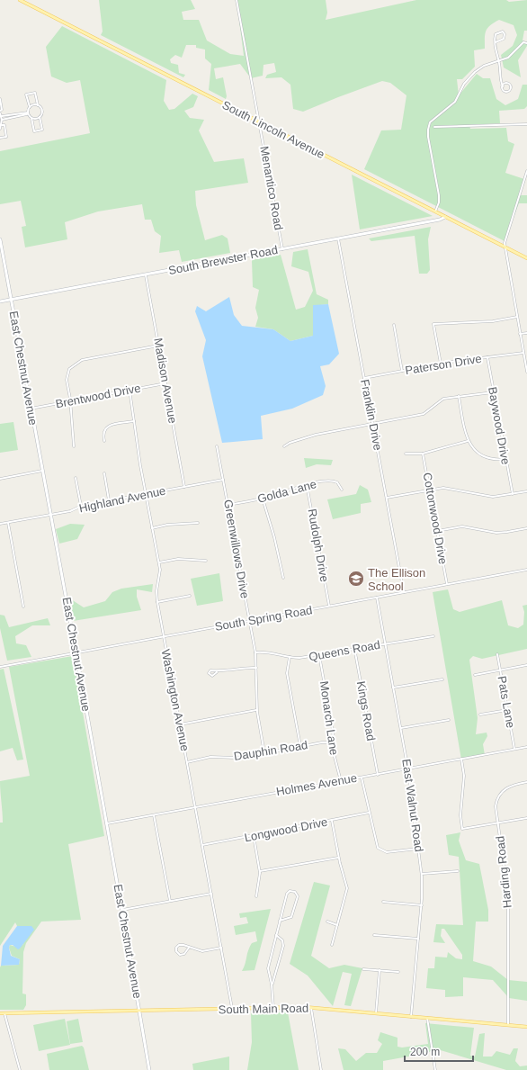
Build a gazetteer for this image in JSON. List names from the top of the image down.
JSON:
{
  "streets": {
    "main road": ["South Lincoln Avenue", "South Main Road"],
    "street": [
      "Menantico Road",
      "South Brewster Road",
      "Paterson Drive",
      "East Chestnut Avenue",
      "Madison Avenue",
      "Brentwood Drive",
      "Franklin Drive",
      "Baywood Drive",
      "Golda Lane",
      "Highland Avenue",
      "Cottonwood Drive",
      "Rudolph Drive",
      "Greenwillows Drive",
      "South Spring Road",
      "Queens Road",
      "Washington Avenue",
      "Pats Lane",
      "Kings Road",
      "Monarch Lane",
      "Dauphin Road",
      "Holmes Avenue",
      "East Walnut Road",
      "Longwood Drive",
      "Harding Road"
    ]
  },
  "crossings": [
    ["South Lincoln Avenue", "Menantico Road"],
    ["South Lincoln Avenue", "South Brewster Road"],
    ["Menantico Road", "South Brewster Road"],
    ["South Brewster Road", "East Chestnut Avenue"],
    ["South Brewster Road", "Madison Avenue"],
    ["South Brewster Road", "Franklin Drive"],
    ["Paterson Drive", "Franklin Drive"],
    ["Paterson Drive", "Baywood Drive"],
    ["East Chestnut Avenue", "Brentwood Drive"],
    ["East Chestnut Avenue", "Highland Avenue"],
    ["East Chestnut Avenue", "South Spring Road"],
    ["East Chestnut Avenue", "Holmes Avenue"],
    ["East Chestnut Avenue", "South Main Road"],
    ["Madison Avenue", "Brentwood Drive"],
    ["Madison Avenue", "Highland Avenue"],
    ["Brentwood Drive", "Washington Avenue"],
    ["Franklin Drive", "South Spring Road"],
    ["Golda Lane", "Rudolph Drive"],
    ["Golda Lane", "Greenwillows Drive"],
    ["Highland Avenue", "Greenwillows Drive"],
    ["Highland Avenue", "Washington Avenue"],
    ["Cottonwood Drive", "South Spring Road"],
    ["Rudolph Drive", "South Spring Road"],
    ["Greenwillows Drive", "South Spring Road"],
    ["Greenwillows Drive", "Queens Road"],
    ["Greenwillows Drive", "Dauphin Road"],
    ["South Spring Road", "Washington Avenue"],
    ["South Spring Road", "East Walnut Road"],
    ["Queens Road", "Kings Road"],
    ["Queens Road", "Monarch Lane"],
    ["Queens Road", "East Walnut Road"],
    ["Washington Avenue", "Dauphin Road"],
    ["Washington Avenue", "Holmes Avenue"],
    ["Washington Avenue", "Longwood Drive"],
    ["Washington Avenue", "South Main Road"],
    ["Pats Lane", "Holmes Avenue"],
    ["Kings Road", "Holmes Avenue"],
    ["Monarch Lane", "Dauphin Road"],
    ["Monarch Lane", "Holmes Avenue"],
    ["Holmes Avenue", "East Walnut Road"],
    ["East Walnut Road", "South Main Road"],
    ["Harding Road", "South Main Road"]
  ],
  "places": {
    "school or university": ["The Ellison School"]
  },
  "scale_bar": "200 m"
}
